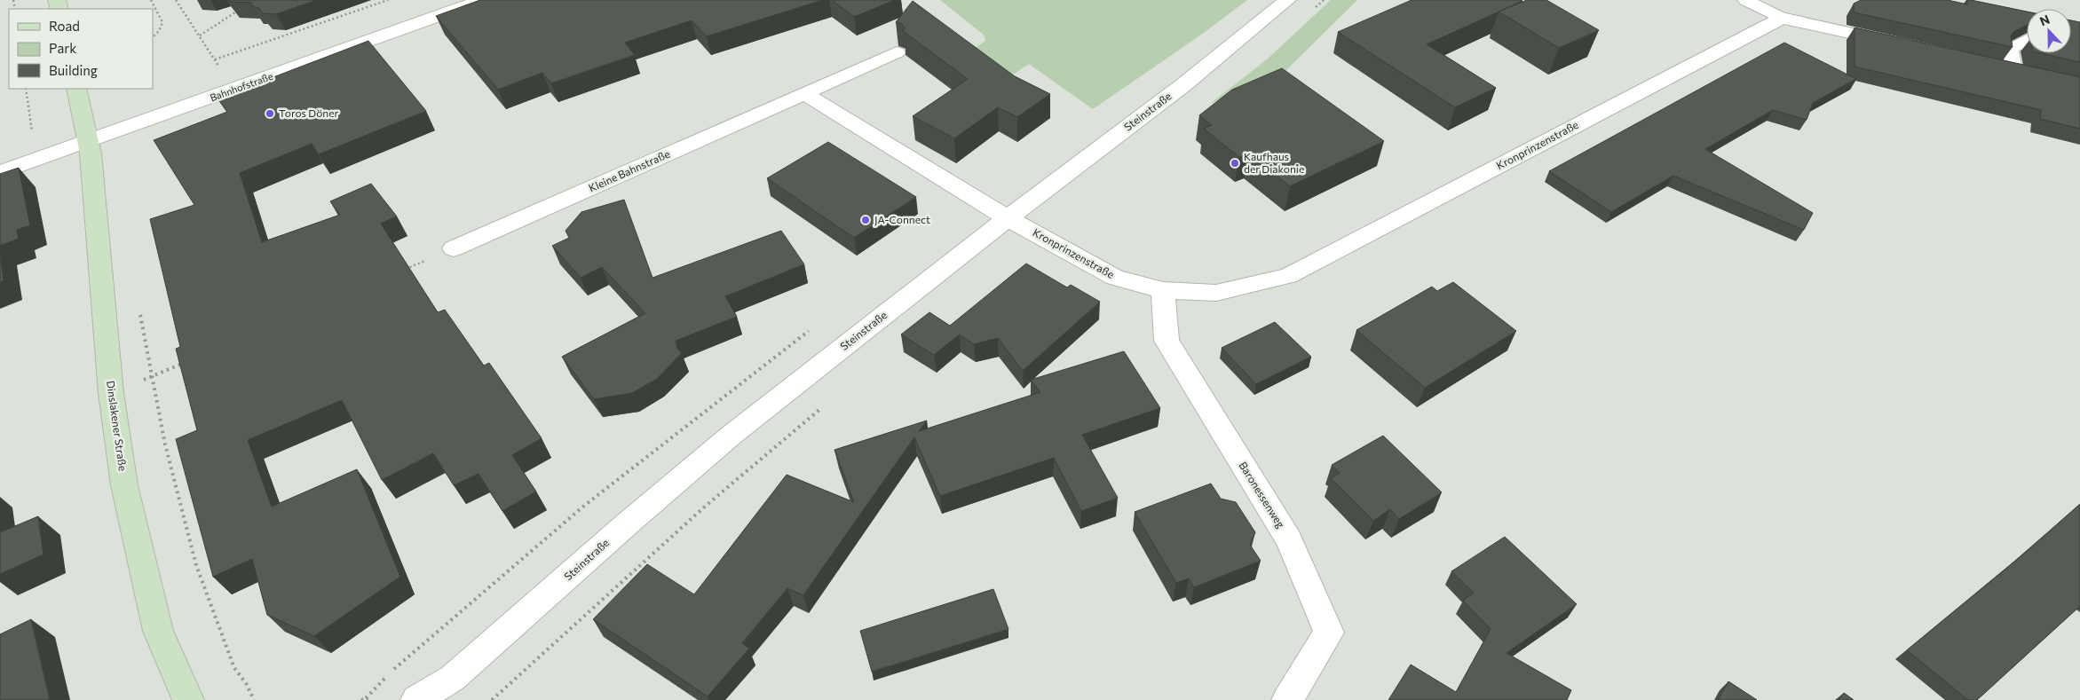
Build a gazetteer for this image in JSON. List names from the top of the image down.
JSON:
{
  "streets": {
    "main road": ["Dinslakener Straße"],
    "street": [
      "Bahnhofstraße",
      "Steinstraße",
      "Kronprinzenstraße",
      "Kleine Bahnstraße",
      "Baronessenweg"
    ]
  },
  "crossings": [
    ["Bahnhofstraße", "Dinslakener Straße"],
    ["Steinstraße", "Kronprinzenstraße"],
    ["Kronprinzenstraße", "Baronessenweg"]
  ],
  "places": ["Toros Döner", "Kaufhaus der Diakonie", "JA-Connect"],
  "legend": ["Road", "Park", "Building"],
  "north": "top"
}
